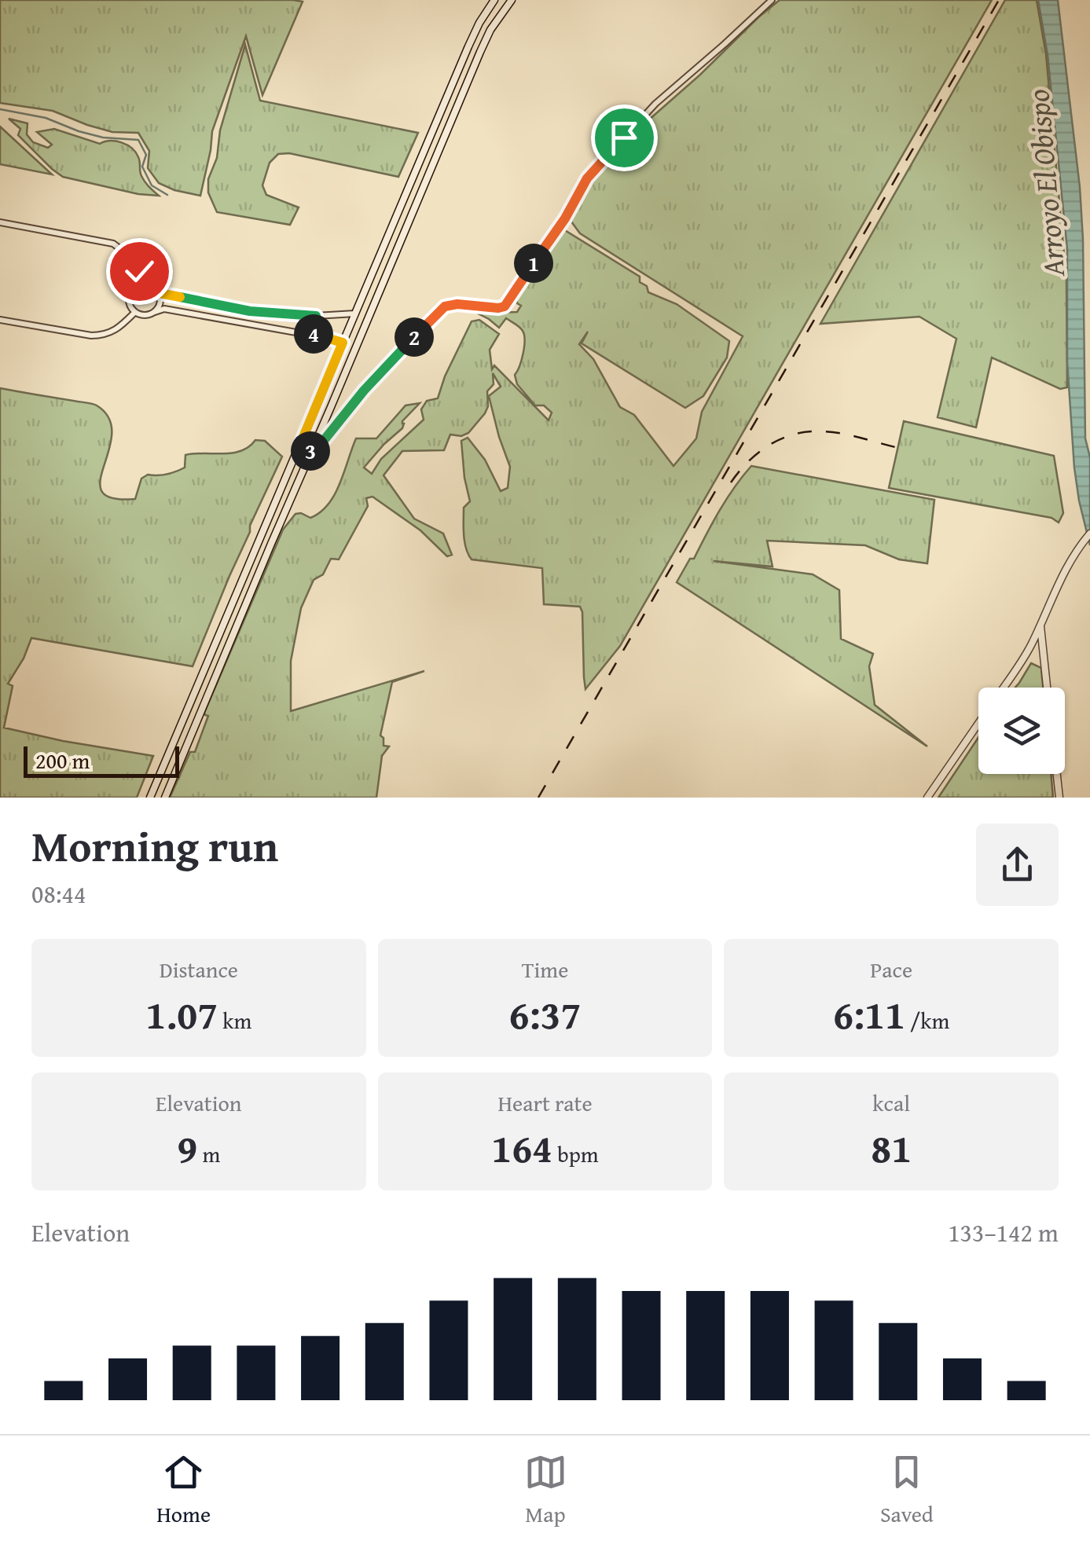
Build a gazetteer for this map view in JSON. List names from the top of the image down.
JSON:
{
  "water": ["Arroyo El Obispo"],
  "scale_bar": "200 m",
  "page": {
    "pins": [
      "1",
      "4",
      "2",
      "3"
    ],
    "scale": "200 m",
    "heading": ["Morning run", "08:44"],
    "stats": [
      ["Distance", "1.07 km"],
      ["Time", "6:37"],
      ["Pace", "6:11 /km"],
      ["Elevation", "9 m"],
      ["Heart rate", "164 bpm"],
      ["kcal", "81"]
    ],
    "chart": ["Elevation", "133–142 m"],
    "tabs": ["Home", "Map", "Saved"]
  }
}
